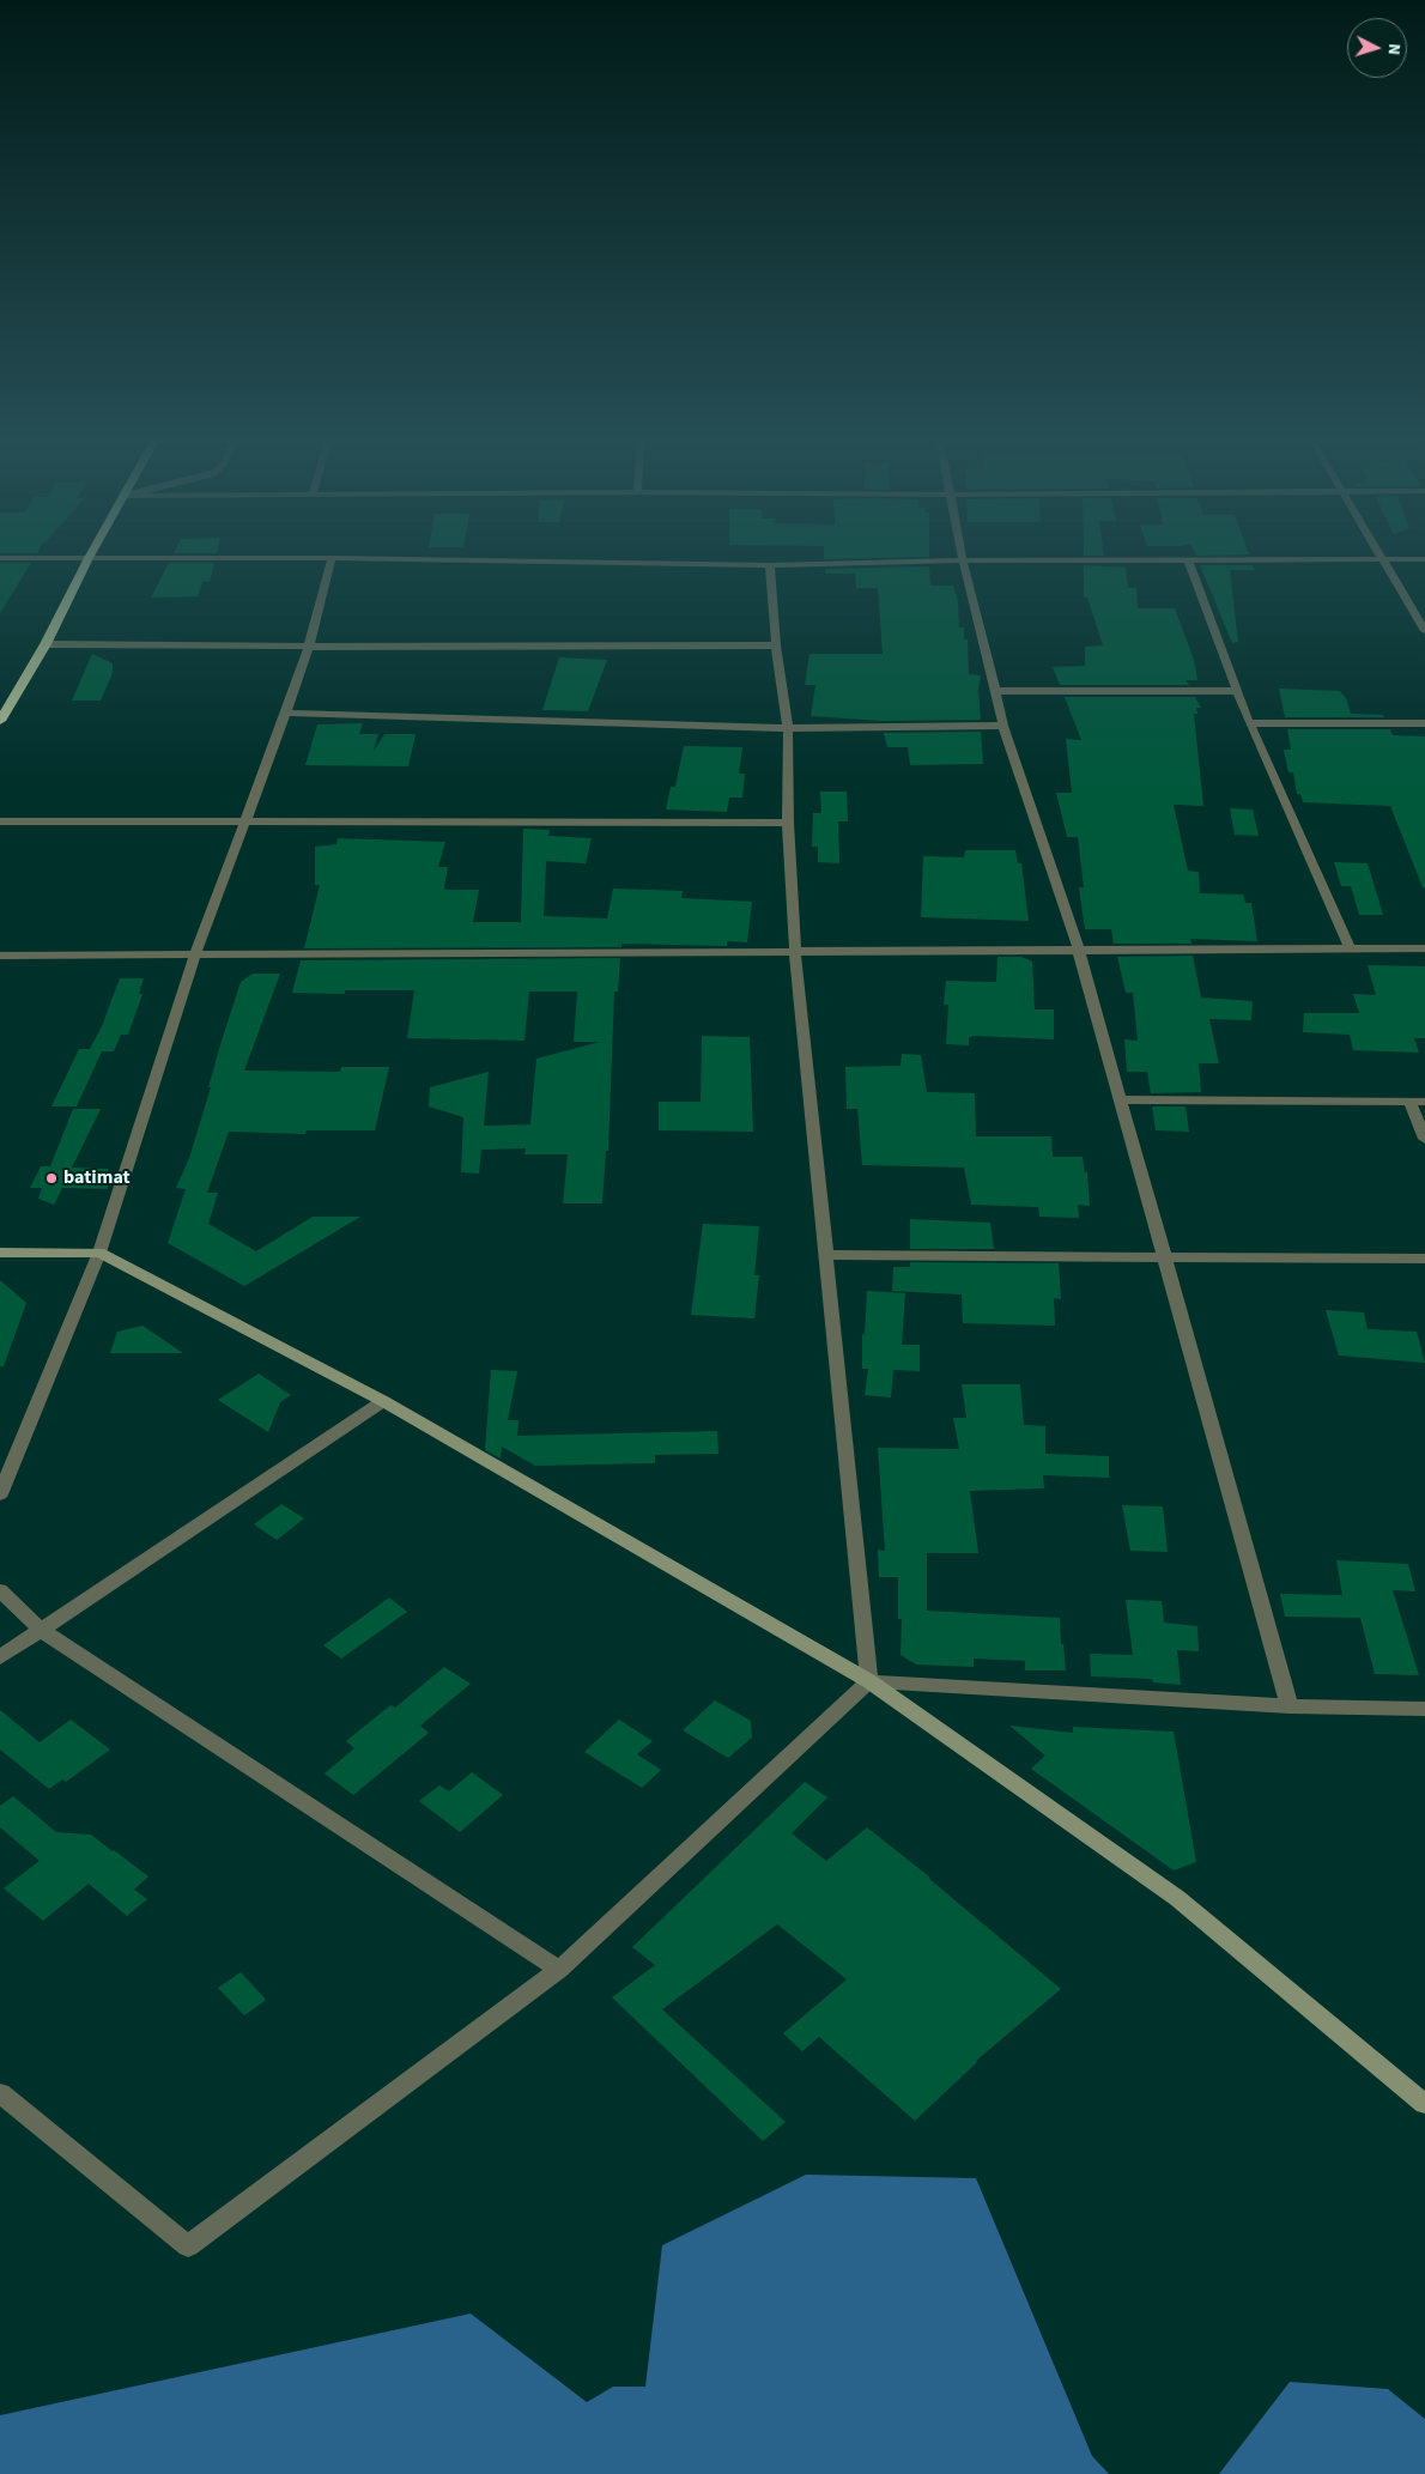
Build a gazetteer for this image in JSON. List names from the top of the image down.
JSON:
{
  "places": ["batimat"],
  "north": "right"
}
